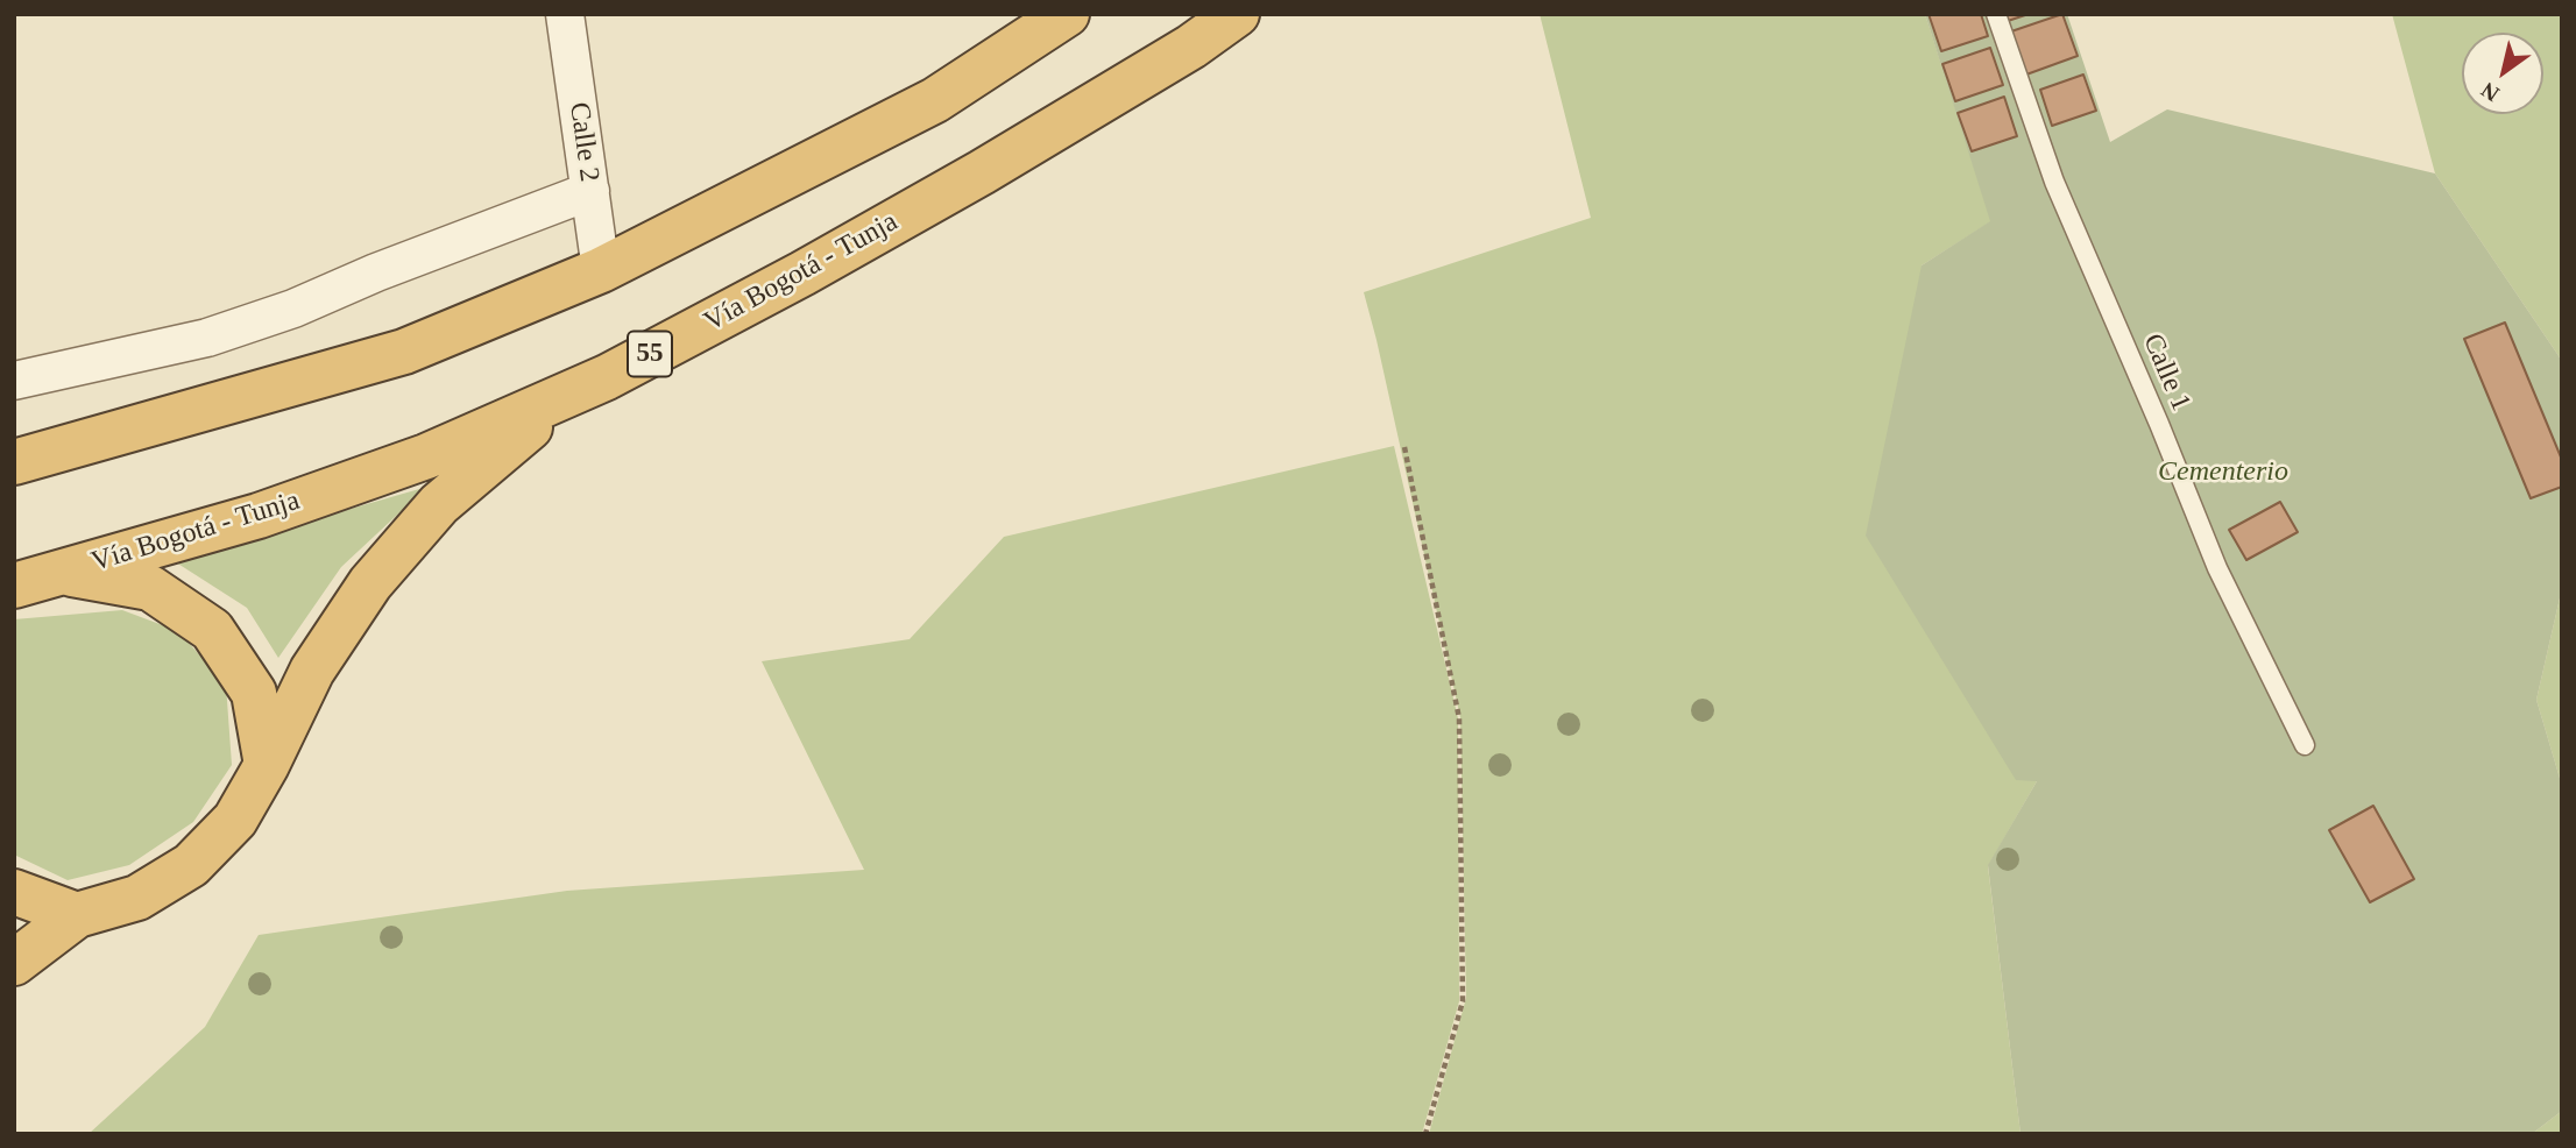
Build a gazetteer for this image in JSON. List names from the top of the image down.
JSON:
{
  "streets": {
    "highway": ["Vía Bogotá - Tunja", "55"],
    "street": ["Calle 2"],
    "lane": ["Calle 1"]
  },
  "parks": ["Cementerio"],
  "north": "bottom left"
}
